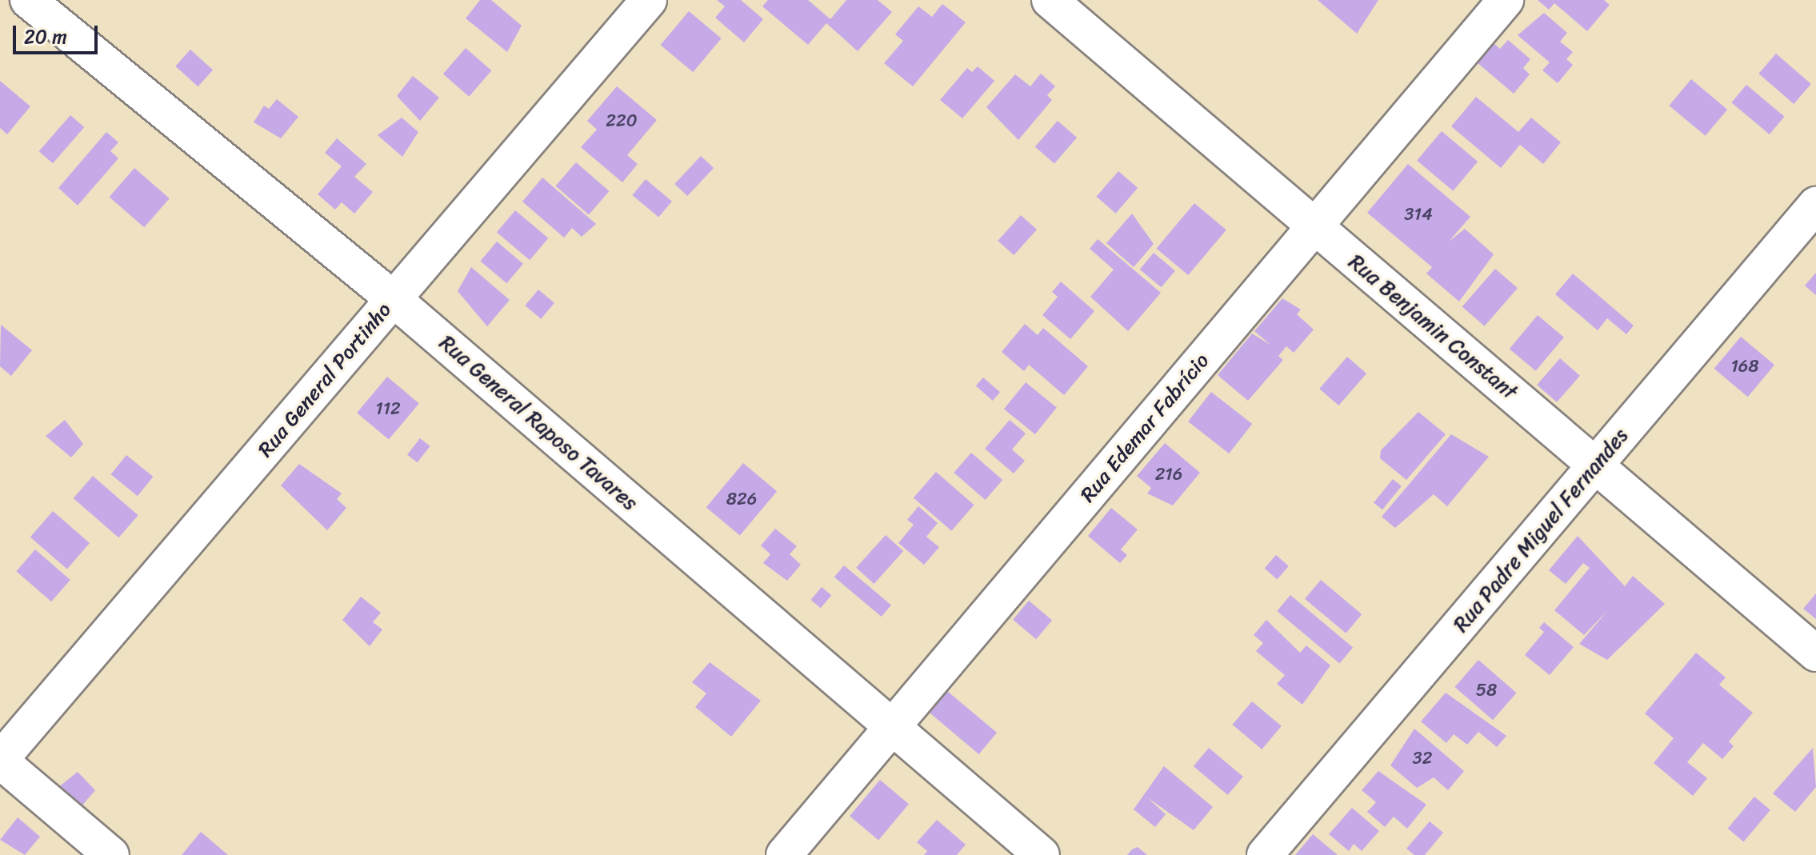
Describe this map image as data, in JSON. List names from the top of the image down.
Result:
{
  "streets": {
    "street": [
      "Rua Benjamin Constant",
      "Rua General Portinho",
      "Rua General Raposo Tavares",
      "Rua Edemar Fabrício",
      "Rua Padre Miguel Fernandes"
    ]
  },
  "crossings": [
    ["Rua Benjamin Constant", "Rua Edemar Fabrício"],
    ["Rua Benjamin Constant", "Rua Padre Miguel Fernandes"],
    ["Rua General Portinho", "Rua General Raposo Tavares"],
    ["Rua General Raposo Tavares", "Rua Edemar Fabrício"]
  ],
  "house_numbers": [
    "220",
    "314",
    "168",
    "112",
    "216",
    "826",
    "58",
    "32"
  ],
  "scale_bar": "20 m"
}
